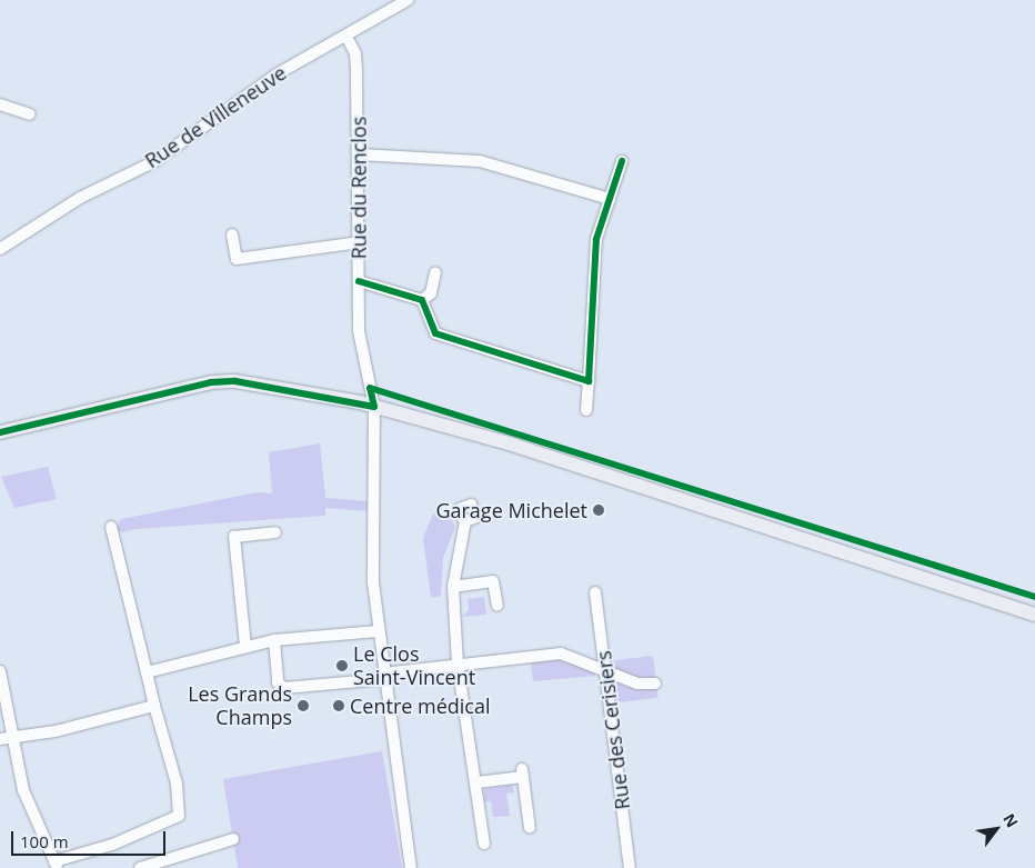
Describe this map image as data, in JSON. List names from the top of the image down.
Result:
{
  "streets": {
    "street": ["Rue de Villeneuve", "Rue du Renclos", "Rue des Cerisiers"]
  },
  "crossings": [
    ["Rue de Villeneuve", "Rue du Renclos"]
  ],
  "places": [
    "Garage Michelet",
    "Le Clos Saint-Vincent",
    "Les Grands Champs",
    "Centre médical"
  ],
  "scale_bar": "100 m",
  "north": "top right"
}
